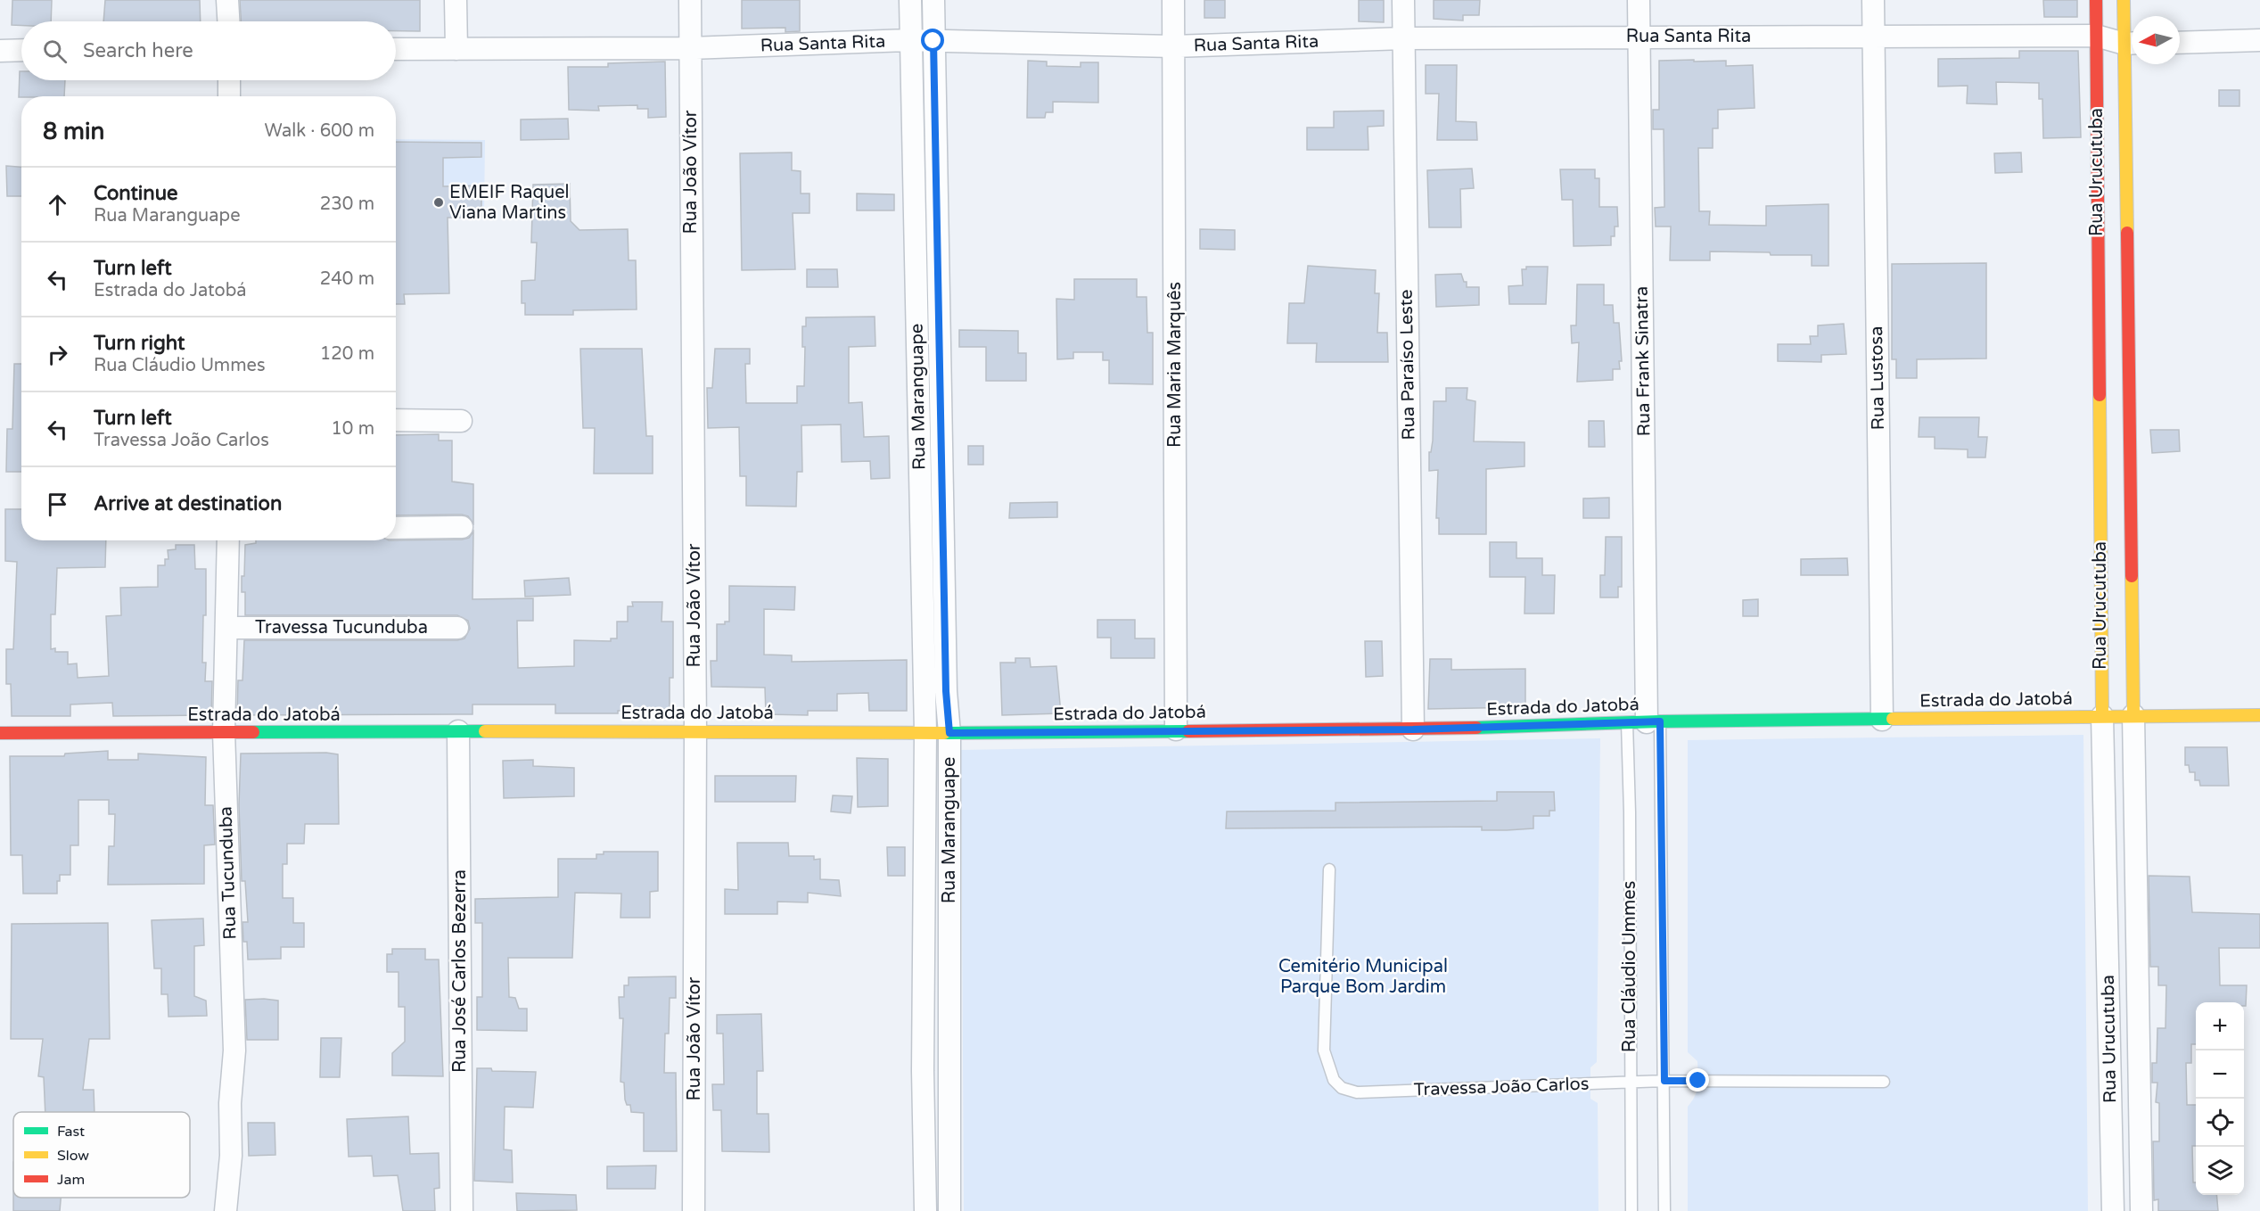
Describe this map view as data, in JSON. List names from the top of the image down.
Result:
{
  "streets": {
    "street": [
      "Rua Santa Rita",
      "Rua João Vítor",
      "Rua Urucutuba",
      "Rua Frank Sinatra",
      "Rua Maria Marquês",
      "Rua Paraíso Leste",
      "Rua Lustosa",
      "Rua Maranguape",
      "Travessa Tucunduba",
      "Estrada do Jatobá",
      "Rua Tucunduba",
      "Rua José Carlos Bezerra"
    ],
    "lane": ["Rua Cláudio Ummes", "Travessa João Carlos"]
  },
  "crossings": [
    ["Rua Santa Rita", "Rua João Vítor"],
    ["Rua Santa Rita", "Rua Urucutuba"],
    ["Rua Santa Rita", "Rua Frank Sinatra"],
    ["Rua Santa Rita", "Rua Maria Marquês"],
    ["Rua Santa Rita", "Rua Paraíso Leste"],
    ["Rua Santa Rita", "Rua Lustosa"],
    ["Rua Santa Rita", "Rua Maranguape"],
    ["Rua João Vítor", "Estrada do Jatobá"],
    ["Rua Urucutuba", "Estrada do Jatobá"],
    ["Rua Frank Sinatra", "Estrada do Jatobá"],
    ["Rua Frank Sinatra", "Rua Cláudio Ummes"],
    ["Rua Maria Marquês", "Estrada do Jatobá"],
    ["Rua Paraíso Leste", "Estrada do Jatobá"],
    ["Rua Lustosa", "Estrada do Jatobá"],
    ["Rua Maranguape", "Estrada do Jatobá"],
    ["Travessa Tucunduba", "Rua Tucunduba"],
    ["Estrada do Jatobá", "Rua Tucunduba"],
    ["Estrada do Jatobá", "Rua Cláudio Ummes"],
    ["Estrada do Jatobá", "Rua José Carlos Bezerra"],
    ["Rua Cláudio Ummes", "Travessa João Carlos"]
  ],
  "parks": ["Cemitério Municipal Parque Bom Jardim"],
  "places": ["EMEIF Raquel Viana Martins"],
  "legend": ["Fast", "Slow", "Jam"],
  "north": "left",
  "page": {
    "search": "Search here",
    "heading": ["8 min", "Walk · 600 m"],
    "list": [
      ["Continue", "Rua Maranguape", "230 m"],
      ["Turn left", "Estrada do Jatobá", "240 m"],
      ["Turn right", "Rua Cláudio Ummes", "120 m"],
      ["Turn left", "Travessa João Carlos", "10 m"],
      "Arrive at destination"
    ],
    "map_buttons": ["+", "−"]
  }
}
